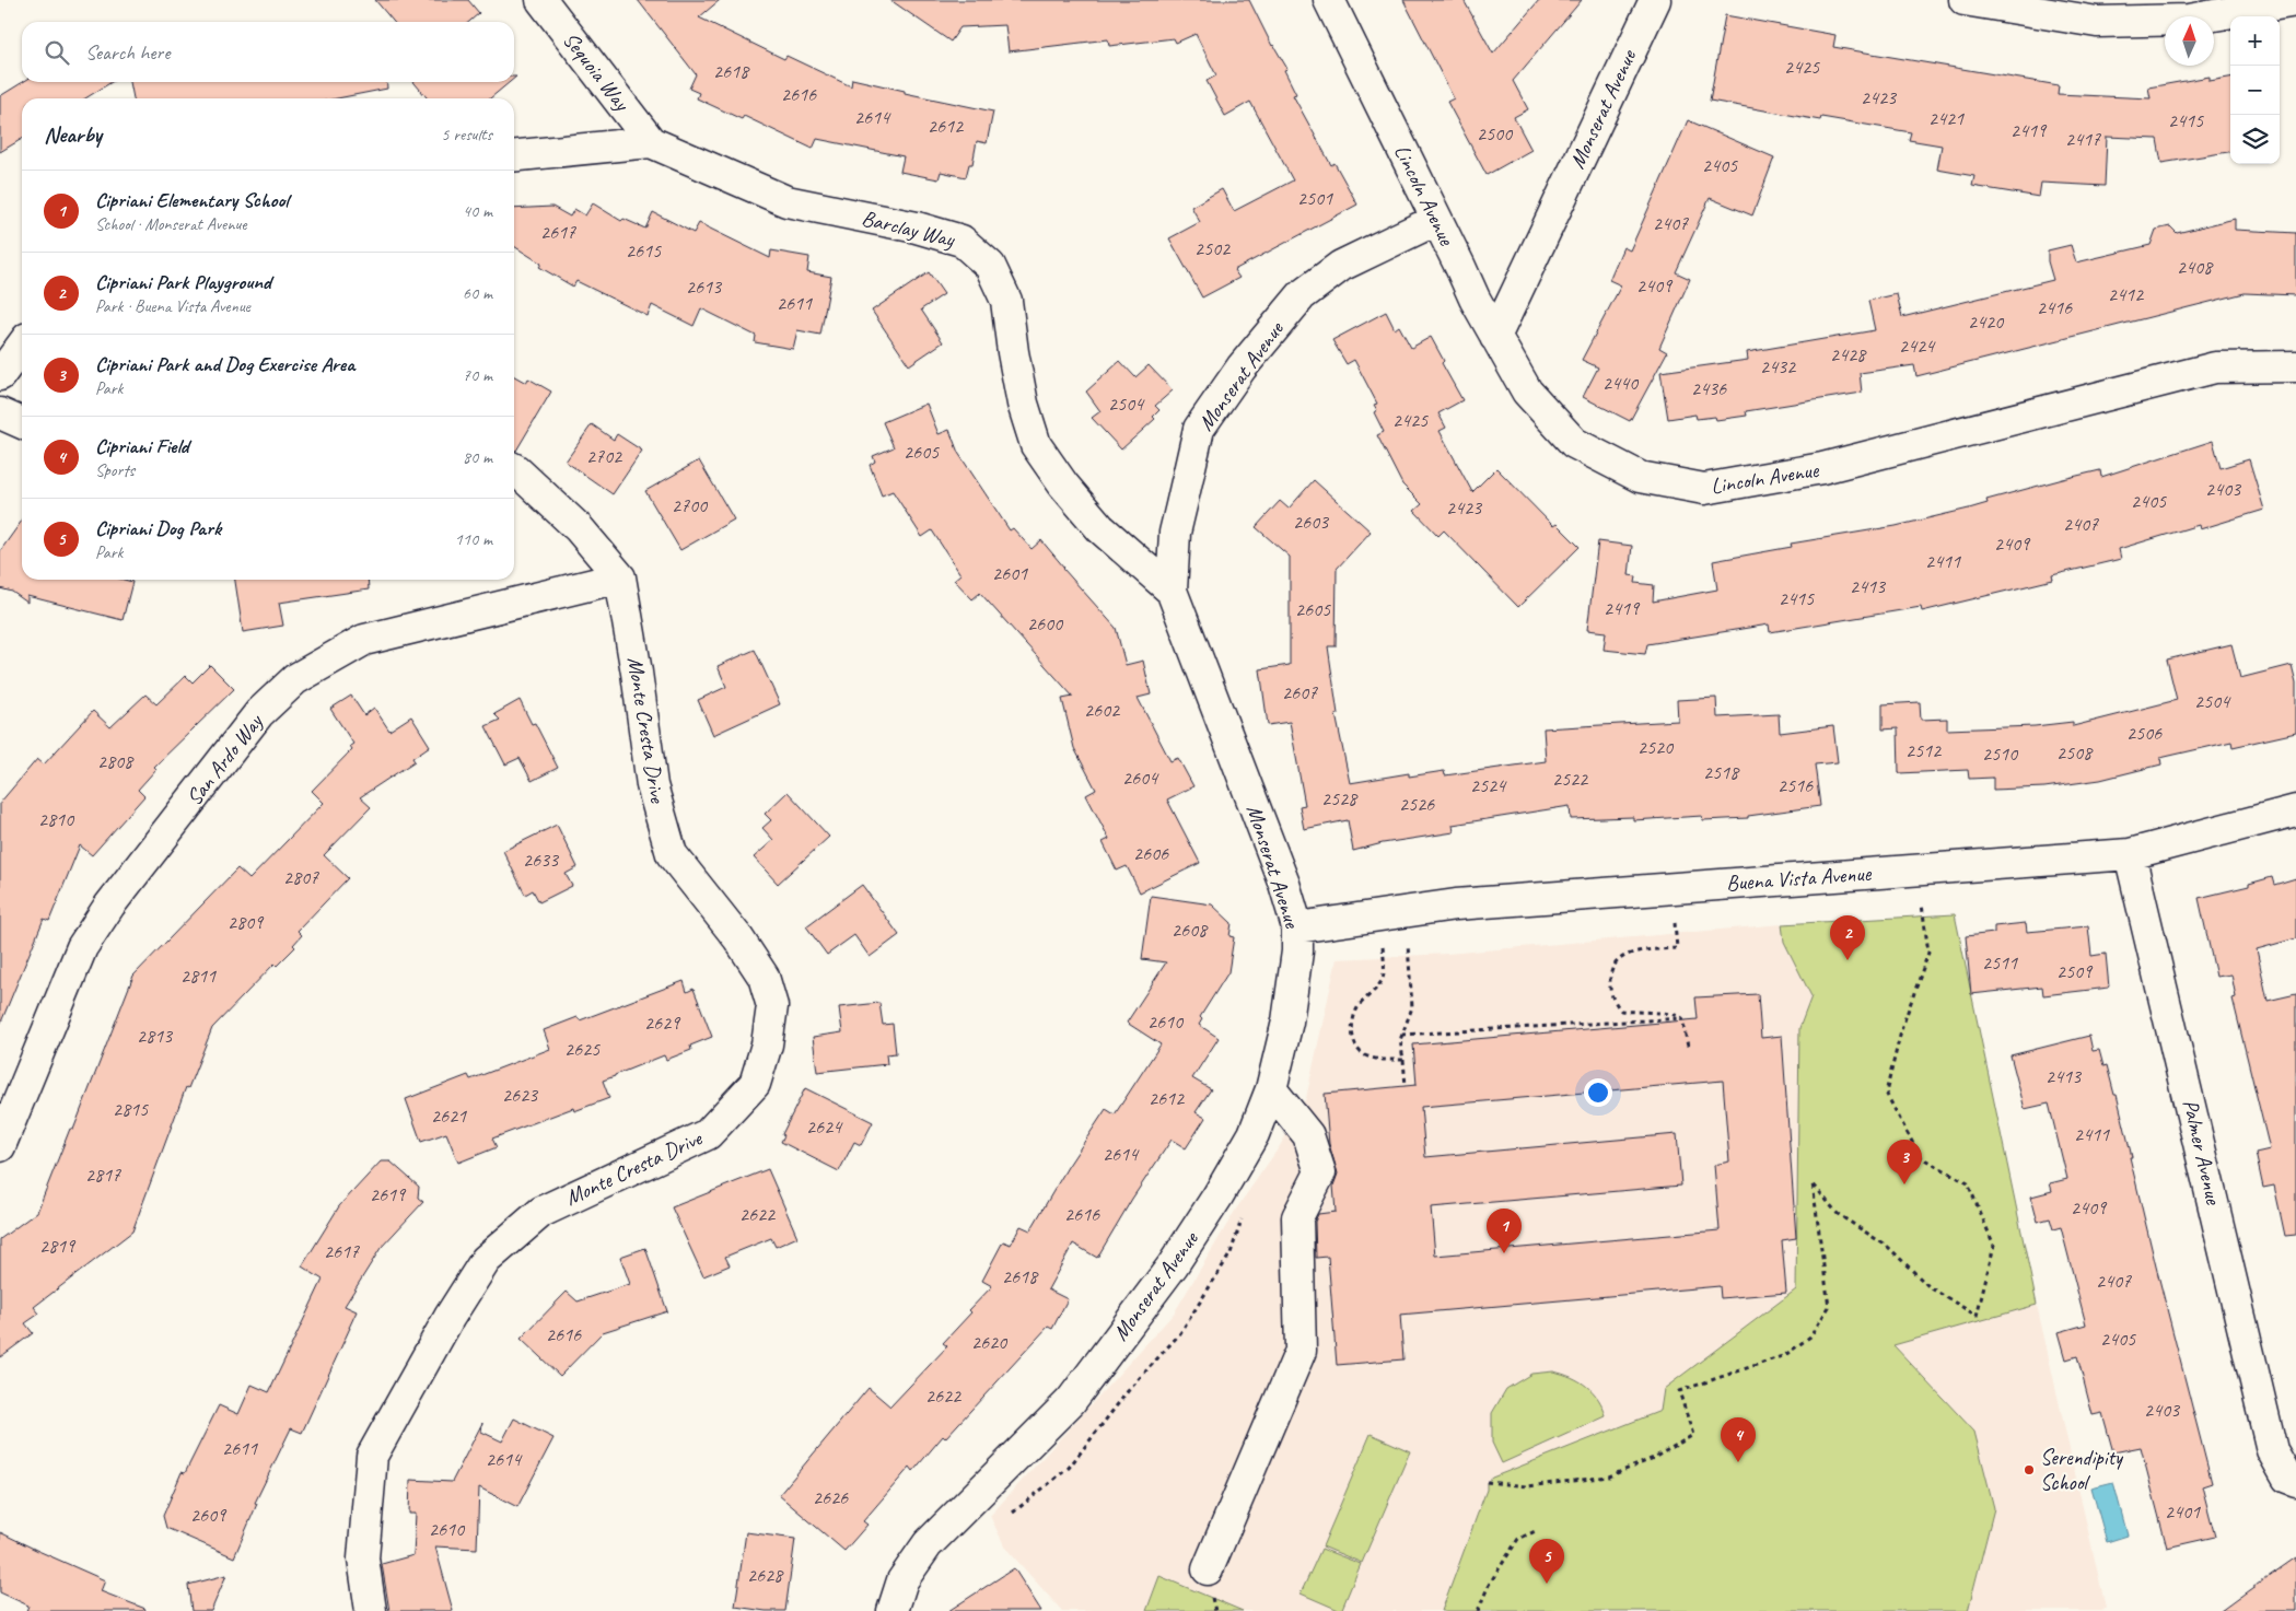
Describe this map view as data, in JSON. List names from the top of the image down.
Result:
{
  "streets": {
    "street": [
      "Sequoia Way",
      "Monserat Avenue",
      "Lincoln Avenue",
      "Barclay Way",
      "Monte Cresta Drive",
      "San Ardo Way",
      "Buena Vista Avenue",
      "Palmer Avenue"
    ]
  },
  "crossings": [
    ["Sequoia Way", "Barclay Way"],
    ["Monserat Avenue", "Lincoln Avenue"],
    ["Monserat Avenue", "Barclay Way"],
    ["Monserat Avenue", "Buena Vista Avenue"],
    ["Monte Cresta Drive", "San Ardo Way"],
    ["Buena Vista Avenue", "Palmer Avenue"]
  ],
  "places": ["Serendipity School"],
  "house_numbers": [
    "2425",
    "2618",
    "2616",
    "2423",
    "2614",
    "2421",
    "2415",
    "2612",
    "2419",
    "2500",
    "2417",
    "2405",
    "2501",
    "2407",
    "2617",
    "2502",
    "2615",
    "2408",
    "2409",
    "2613",
    "2412",
    "2611",
    "2416",
    "2420",
    "2424",
    "2428",
    "2432",
    "2440",
    "2436",
    "2504",
    "2425",
    "2605",
    "2702",
    "2403",
    "2405",
    "2700",
    "2423",
    "2603",
    "2407",
    "2409",
    "2411",
    "2601",
    "2413",
    "2415",
    "2419",
    "2605",
    "2600",
    "2607",
    "2504",
    "2602",
    "2506",
    "2520",
    "2512",
    "2508",
    "2510",
    "2808",
    "2518",
    "2604",
    "2522",
    "2524",
    "2516",
    "2528",
    "2526",
    "2810",
    "2606",
    "2633",
    "2807",
    "2809",
    "2608",
    "2511",
    "2509",
    "2811",
    "2610",
    "2629",
    "2813",
    "2625",
    "2413",
    "2623",
    "2612",
    "2815",
    "2621",
    "2624",
    "2411",
    "2614",
    "2817",
    "2619",
    "2409",
    "2622",
    "2616",
    "2819",
    "2617",
    "2618",
    "2407",
    "2616",
    "2405",
    "2620",
    "2622",
    "2403",
    "2611",
    "2614",
    "2626",
    "2401",
    "2609",
    "2610",
    "2628"
  ],
  "north": "top",
  "page": {
    "map_buttons": ["+", "−"],
    "search": "Search here",
    "heading": ["Nearby", "5 results"],
    "list": [
      {
        "mark": "1",
        "name": "Cipriani Elementary School",
        "note": "School · Monserat Avenue",
        "value": "40 m"
      },
      {
        "mark": "2",
        "name": "Cipriani Park Playground",
        "note": "Park · Buena Vista Avenue",
        "value": "60 m"
      },
      {
        "mark": "3",
        "name": "Cipriani Park and Dog Exercise Area",
        "note": "Park",
        "value": "70 m"
      },
      {
        "mark": "4",
        "name": "Cipriani Field",
        "note": "Sports",
        "value": "80 m"
      },
      {
        "mark": "5",
        "name": "Cipriani Dog Park",
        "note": "Park",
        "value": "110 m"
      }
    ],
    "pins": [
      "2",
      "3",
      "1",
      "4",
      "5"
    ]
  }
}
